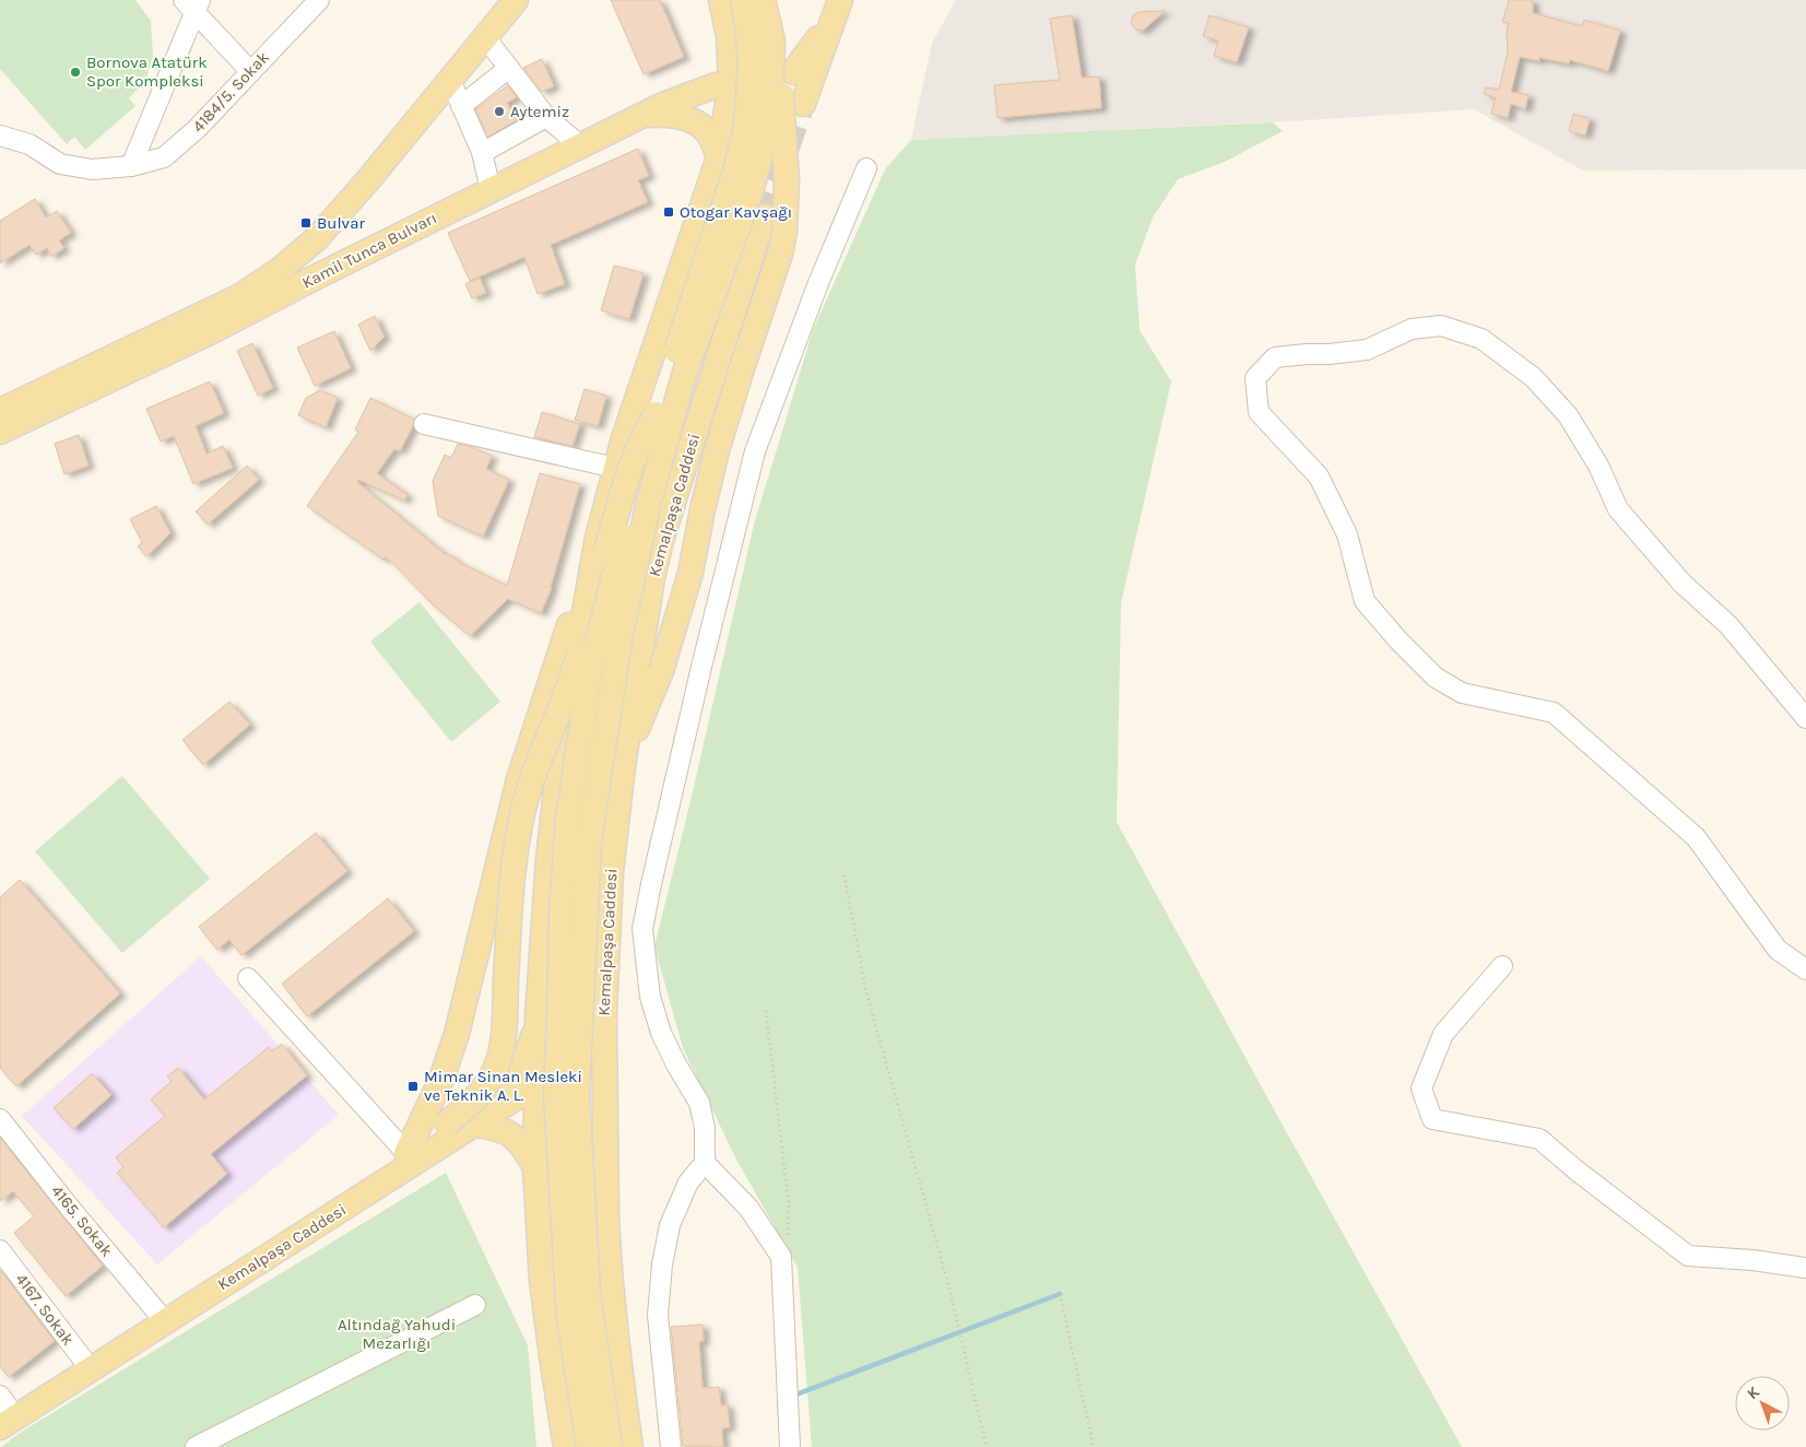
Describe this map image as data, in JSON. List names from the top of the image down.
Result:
{
  "streets": {
    "main road": ["Kamil Tunca Bulvarı", "Kemalpaşa Caddesi"],
    "street": ["4184/5. Sokak", "4165. Sokak", "4167. Sokak"]
  },
  "crossings": [
    ["Kemalpaşa Caddesi", "4165. Sokak"],
    ["Kemalpaşa Caddesi", "4167. Sokak"]
  ],
  "parks": ["Altındağ Yahudi Mezarlığı"],
  "places": {
    "other": ["Bornova Atatürk Spor Kompleksi", "Aytemiz"],
    "transit": ["Otogar Kavşağı", "Bulvar", "Mimar Sinan Mesleki ve Teknik A. L."]
  },
  "north": "top left"
}
